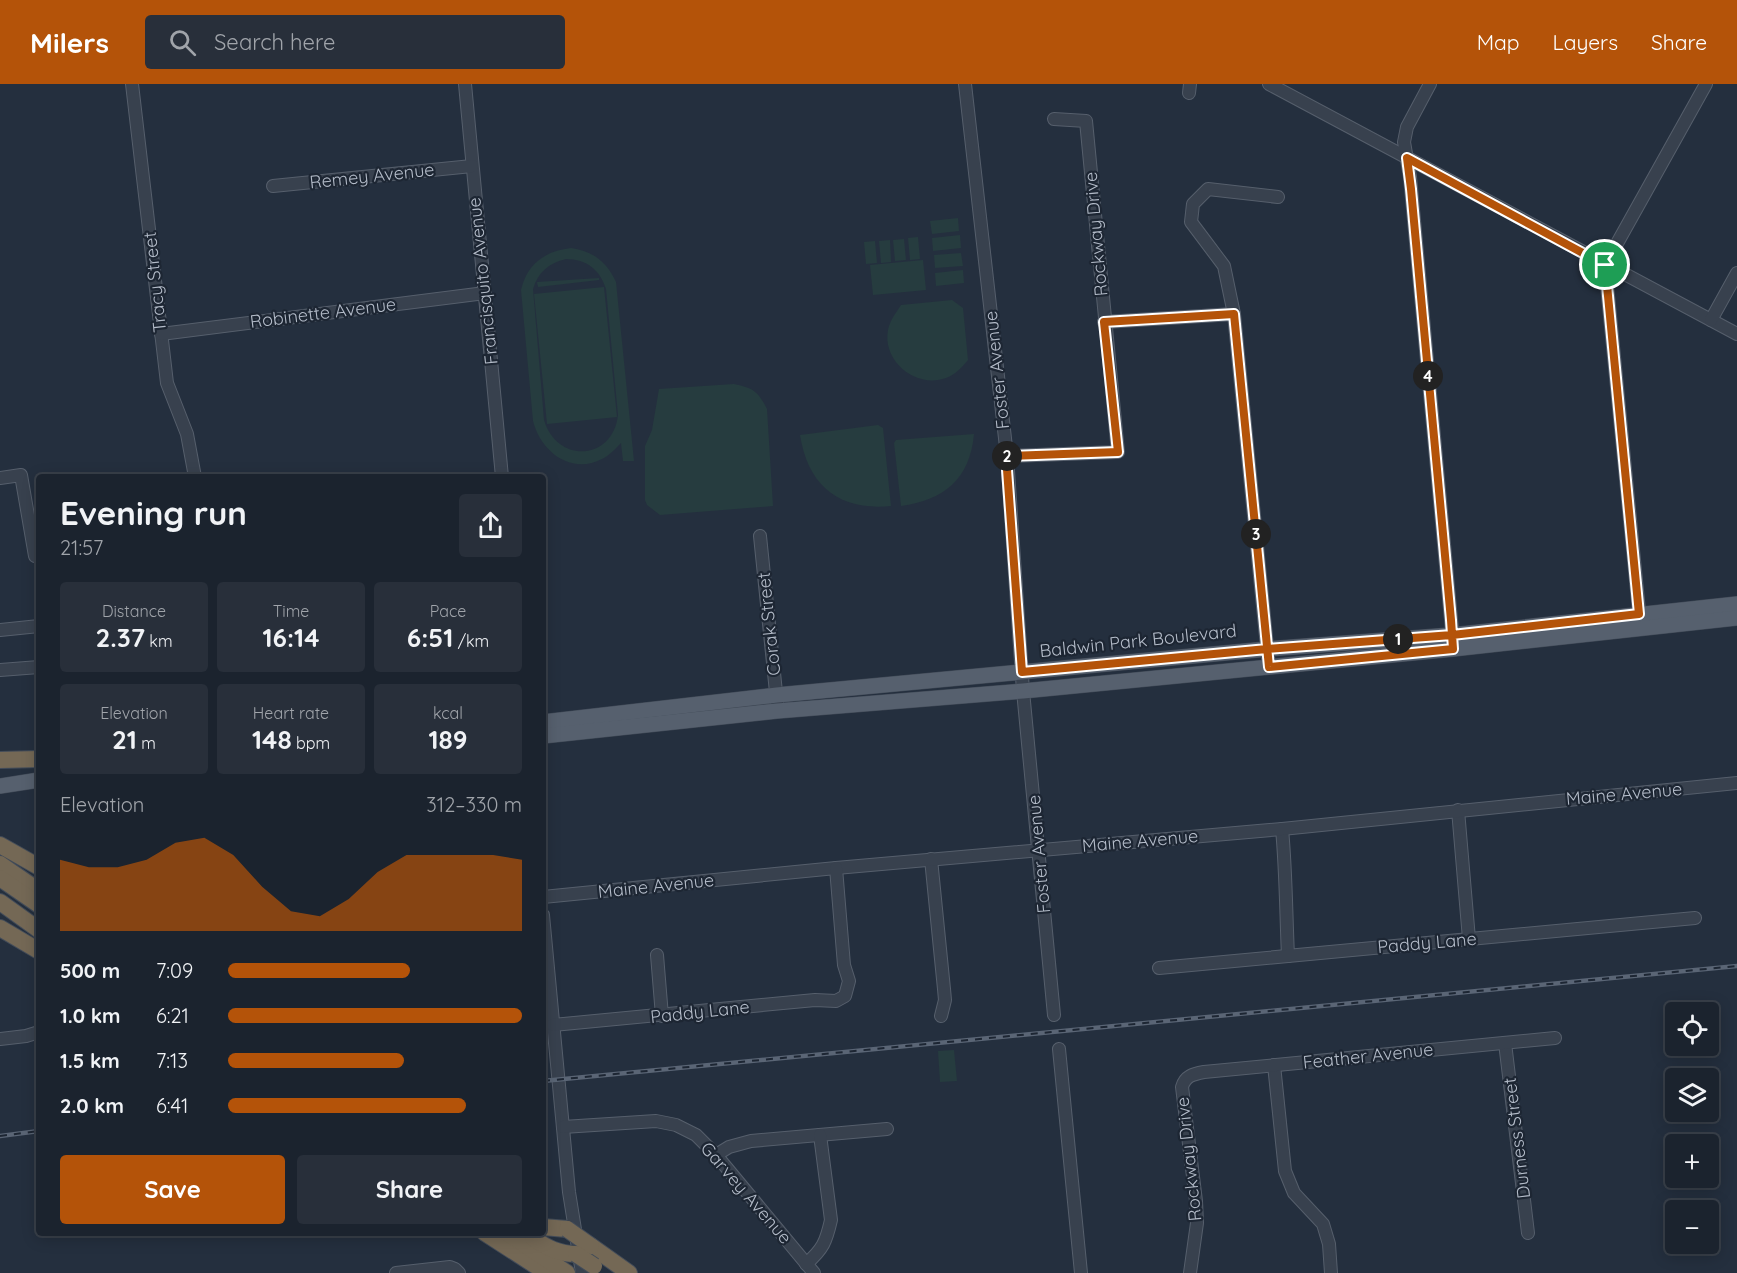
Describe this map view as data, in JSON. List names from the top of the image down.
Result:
{
  "streets": {
    "main road": ["Baldwin Park Boulevard"],
    "street": [
      "Remey Avenue",
      "Rockway Drive",
      "Francisquito Avenue",
      "Tracy Street",
      "Robinette Avenue",
      "Foster Avenue",
      "Corak Street",
      "Maine Avenue",
      "Paddy Lane",
      "Feather Avenue",
      "Durness Street",
      "Garvey Avenue"
    ]
  },
  "crossings": [
    ["Remey Avenue", "Francisquito Avenue"],
    ["Rockway Drive", "Foster Avenue"],
    ["Rockway Drive", "Feather Avenue"],
    ["Francisquito Avenue", "Robinette Avenue"],
    ["Tracy Street", "Robinette Avenue"],
    ["Foster Avenue", "Baldwin Park Boulevard"],
    ["Foster Avenue", "Maine Avenue"],
    ["Corak Street", "Baldwin Park Boulevard"],
    ["Maine Avenue", "Paddy Lane"],
    ["Feather Avenue", "Durness Street"]
  ],
  "page": {
    "header": "Milers",
    "search": "Search here",
    "nav": ["Map", "Layers", "Share"],
    "pins": [
      "4",
      "2",
      "3",
      "1"
    ],
    "heading": ["Evening run", "21:57"],
    "stats": [
      ["Distance", "2.37 km"],
      ["Time", "16:14"],
      ["Pace", "6:51 /km"],
      ["Elevation", "21 m"],
      ["Heart rate", "148 bpm"],
      ["kcal", "189"]
    ],
    "chart": ["Elevation", "312–330 m"],
    "list": [
      {
        "name": "500 m",
        "note": "7:09"
      },
      {
        "name": "1.0 km",
        "note": "6:21"
      },
      {
        "name": "1.5 km",
        "note": "7:13"
      },
      {
        "name": "2.0 km",
        "note": "6:41"
      }
    ],
    "map_buttons": ["+", "−"],
    "buttons": ["Save", "Share"]
  }
}
